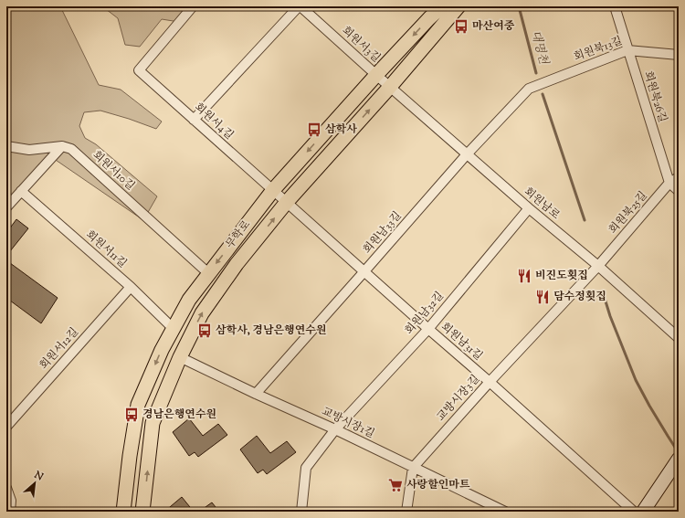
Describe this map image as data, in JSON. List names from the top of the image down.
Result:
{
  "streets": {
    "main road": ["무학로"],
    "street": [
      "회원서3길",
      "회원북13길",
      "회원북26길",
      "회원서4길",
      "회원서10길",
      "회원남로",
      "회원북25길",
      "회원남33길",
      "회원서11길",
      "회원남32길",
      "회원남31길",
      "회원서12길",
      "교방시장3길",
      "교방시장1길"
    ]
  },
  "crossings": [
    ["회원서3길", "회원남로"],
    ["회원서3길", "무학로"],
    ["회원북13길", "회원북26길"],
    ["회원북13길", "회원남33길"],
    ["회원북26길", "회원북25길"],
    ["회원서4길", "무학로"],
    ["회원서4길", "회원남31길"],
    ["회원서10길", "무학로"],
    ["회원남로", "회원북25길"],
    ["회원남로", "회원남33길"],
    ["회원남로", "무학로"],
    ["회원남로", "회원남32길"],
    ["회원남로", "교방시장3길"],
    ["회원북25길", "교방시장3길"],
    ["회원남33길", "회원남31길"],
    ["회원남33길", "교방시장1길"],
    ["무학로", "회원서11길"],
    ["무학로", "회원남31길"],
    ["무학로", "교방시장1길"],
    ["회원서11길", "회원서12길"],
    ["회원남32길", "회원남31길"],
    ["회원남32길", "교방시장1길"],
    ["회원남31길", "교방시장3길"],
    ["교방시장3길", "교방시장1길"]
  ],
  "water": ["대명천"],
  "places": {
    "bus stop": [
      "마산여중",
      "삼학사",
      "삼학사, 경남은행연수원",
      "경남은행연수원"
    ],
    "restaurant": ["비진도횟집", "담수정횟집"],
    "supermarket": ["사랑할인마트"]
  },
  "north": "top right"
}
